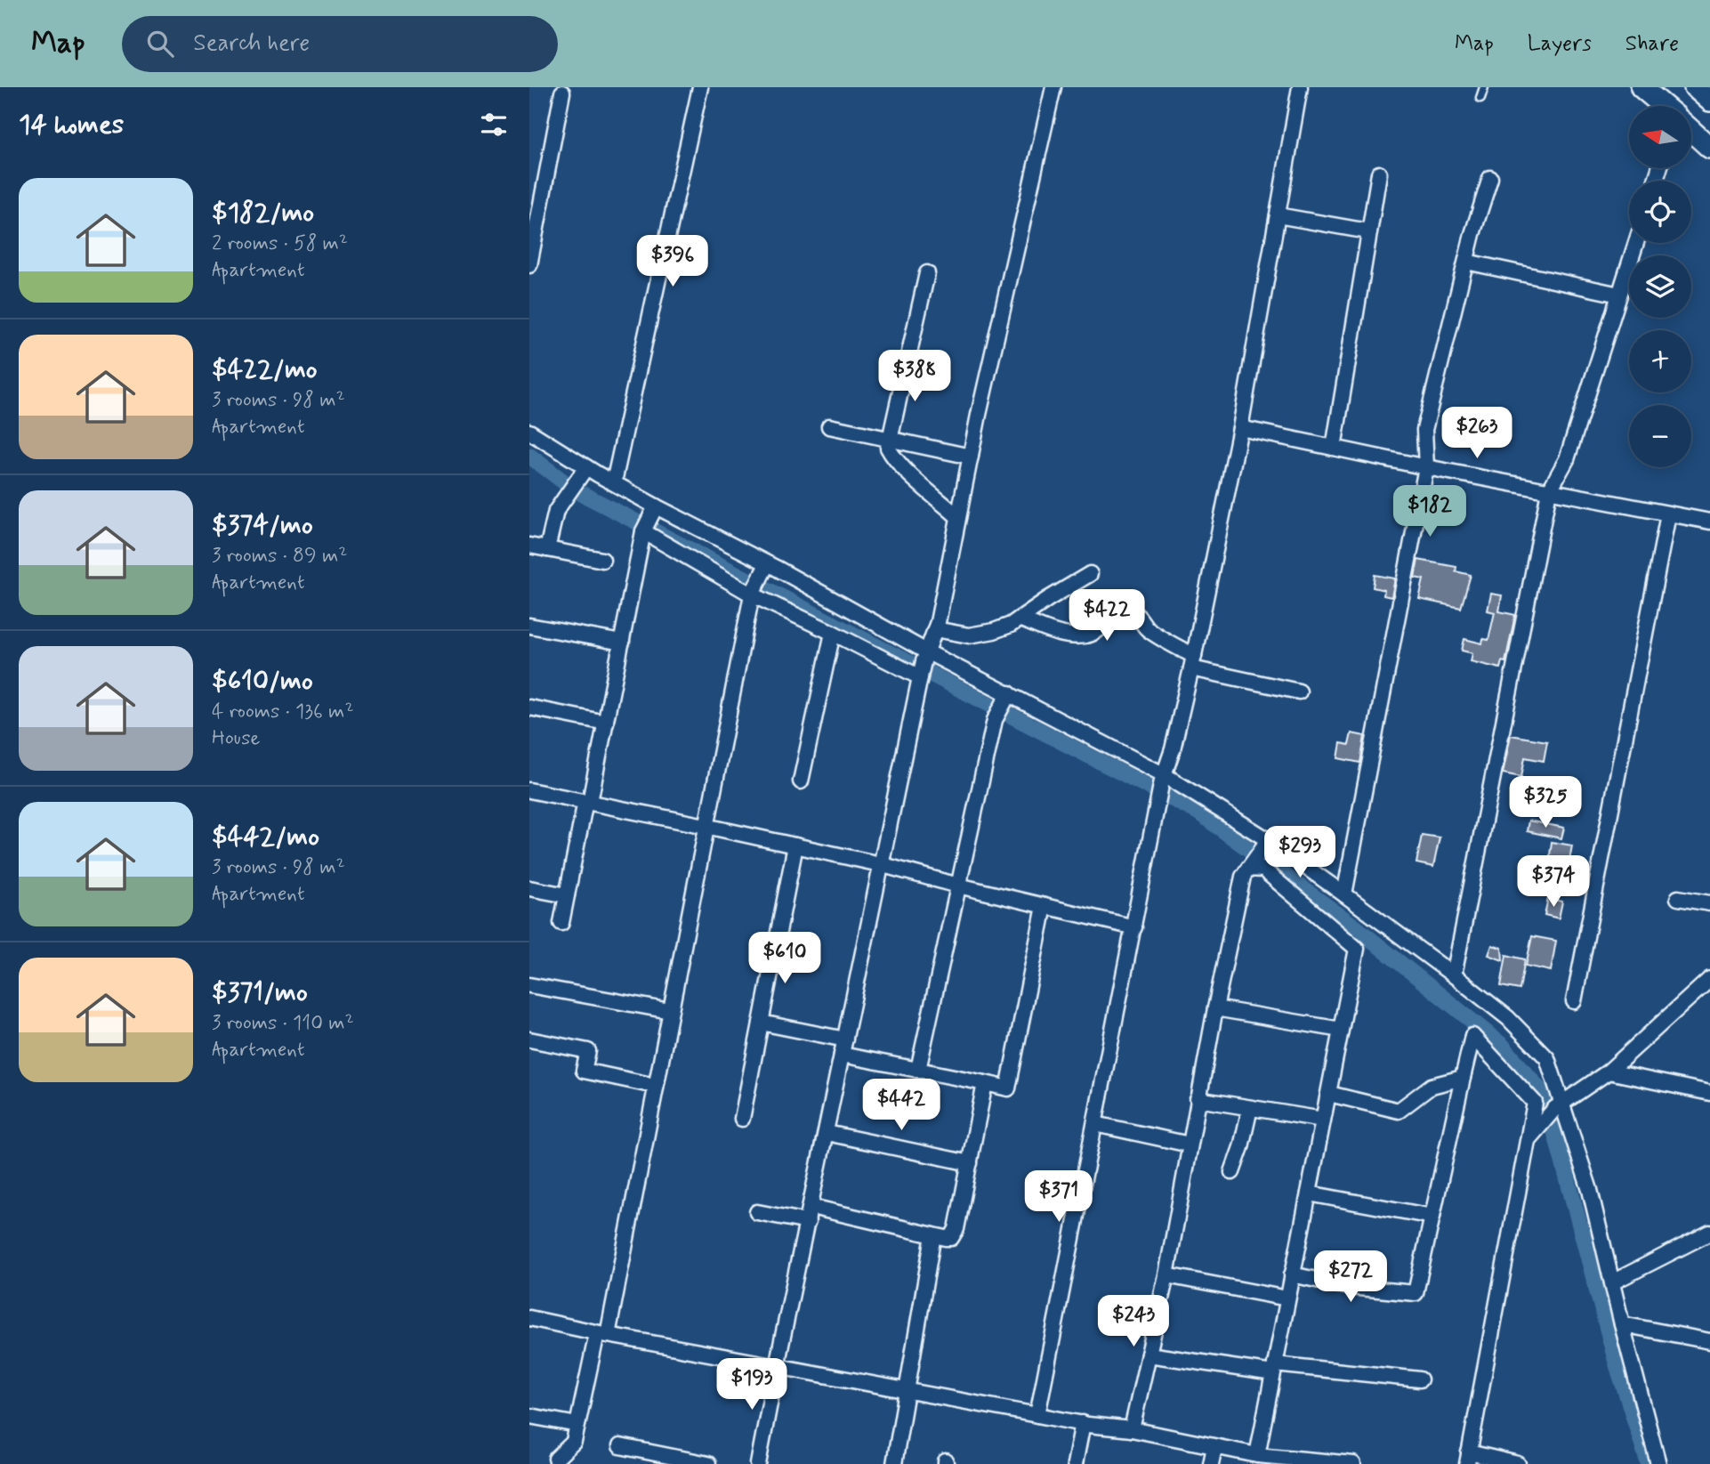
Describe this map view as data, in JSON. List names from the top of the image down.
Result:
{
  "north": "left",
  "page": {
    "header": "Map",
    "search": "Search here",
    "nav": ["Map", "Layers", "Share"],
    "heading": "14 homes",
    "map_buttons": ["+", "−"],
    "list": [
      {
        "name": "$182/mo",
        "note": "2 rooms · 58 m² · Apartment"
      },
      {
        "name": "$422/mo",
        "note": "3 rooms · 98 m² · Apartment"
      },
      {
        "name": "$374/mo",
        "note": "3 rooms · 89 m² · Apartment"
      },
      {
        "name": "$610/mo",
        "note": "4 rooms · 136 m² · House"
      },
      {
        "name": "$442/mo",
        "note": "3 rooms · 98 m² · Apartment"
      },
      {
        "name": "$371/mo",
        "note": "3 rooms · 110 m² · Apartment"
      }
    ],
    "price": [
      "$396",
      "$388",
      "$263",
      "$182",
      "$422",
      "$325",
      "$293",
      "$374",
      "$610",
      "$442",
      "$371",
      "$272",
      "$243",
      "$193"
    ]
  }
}
